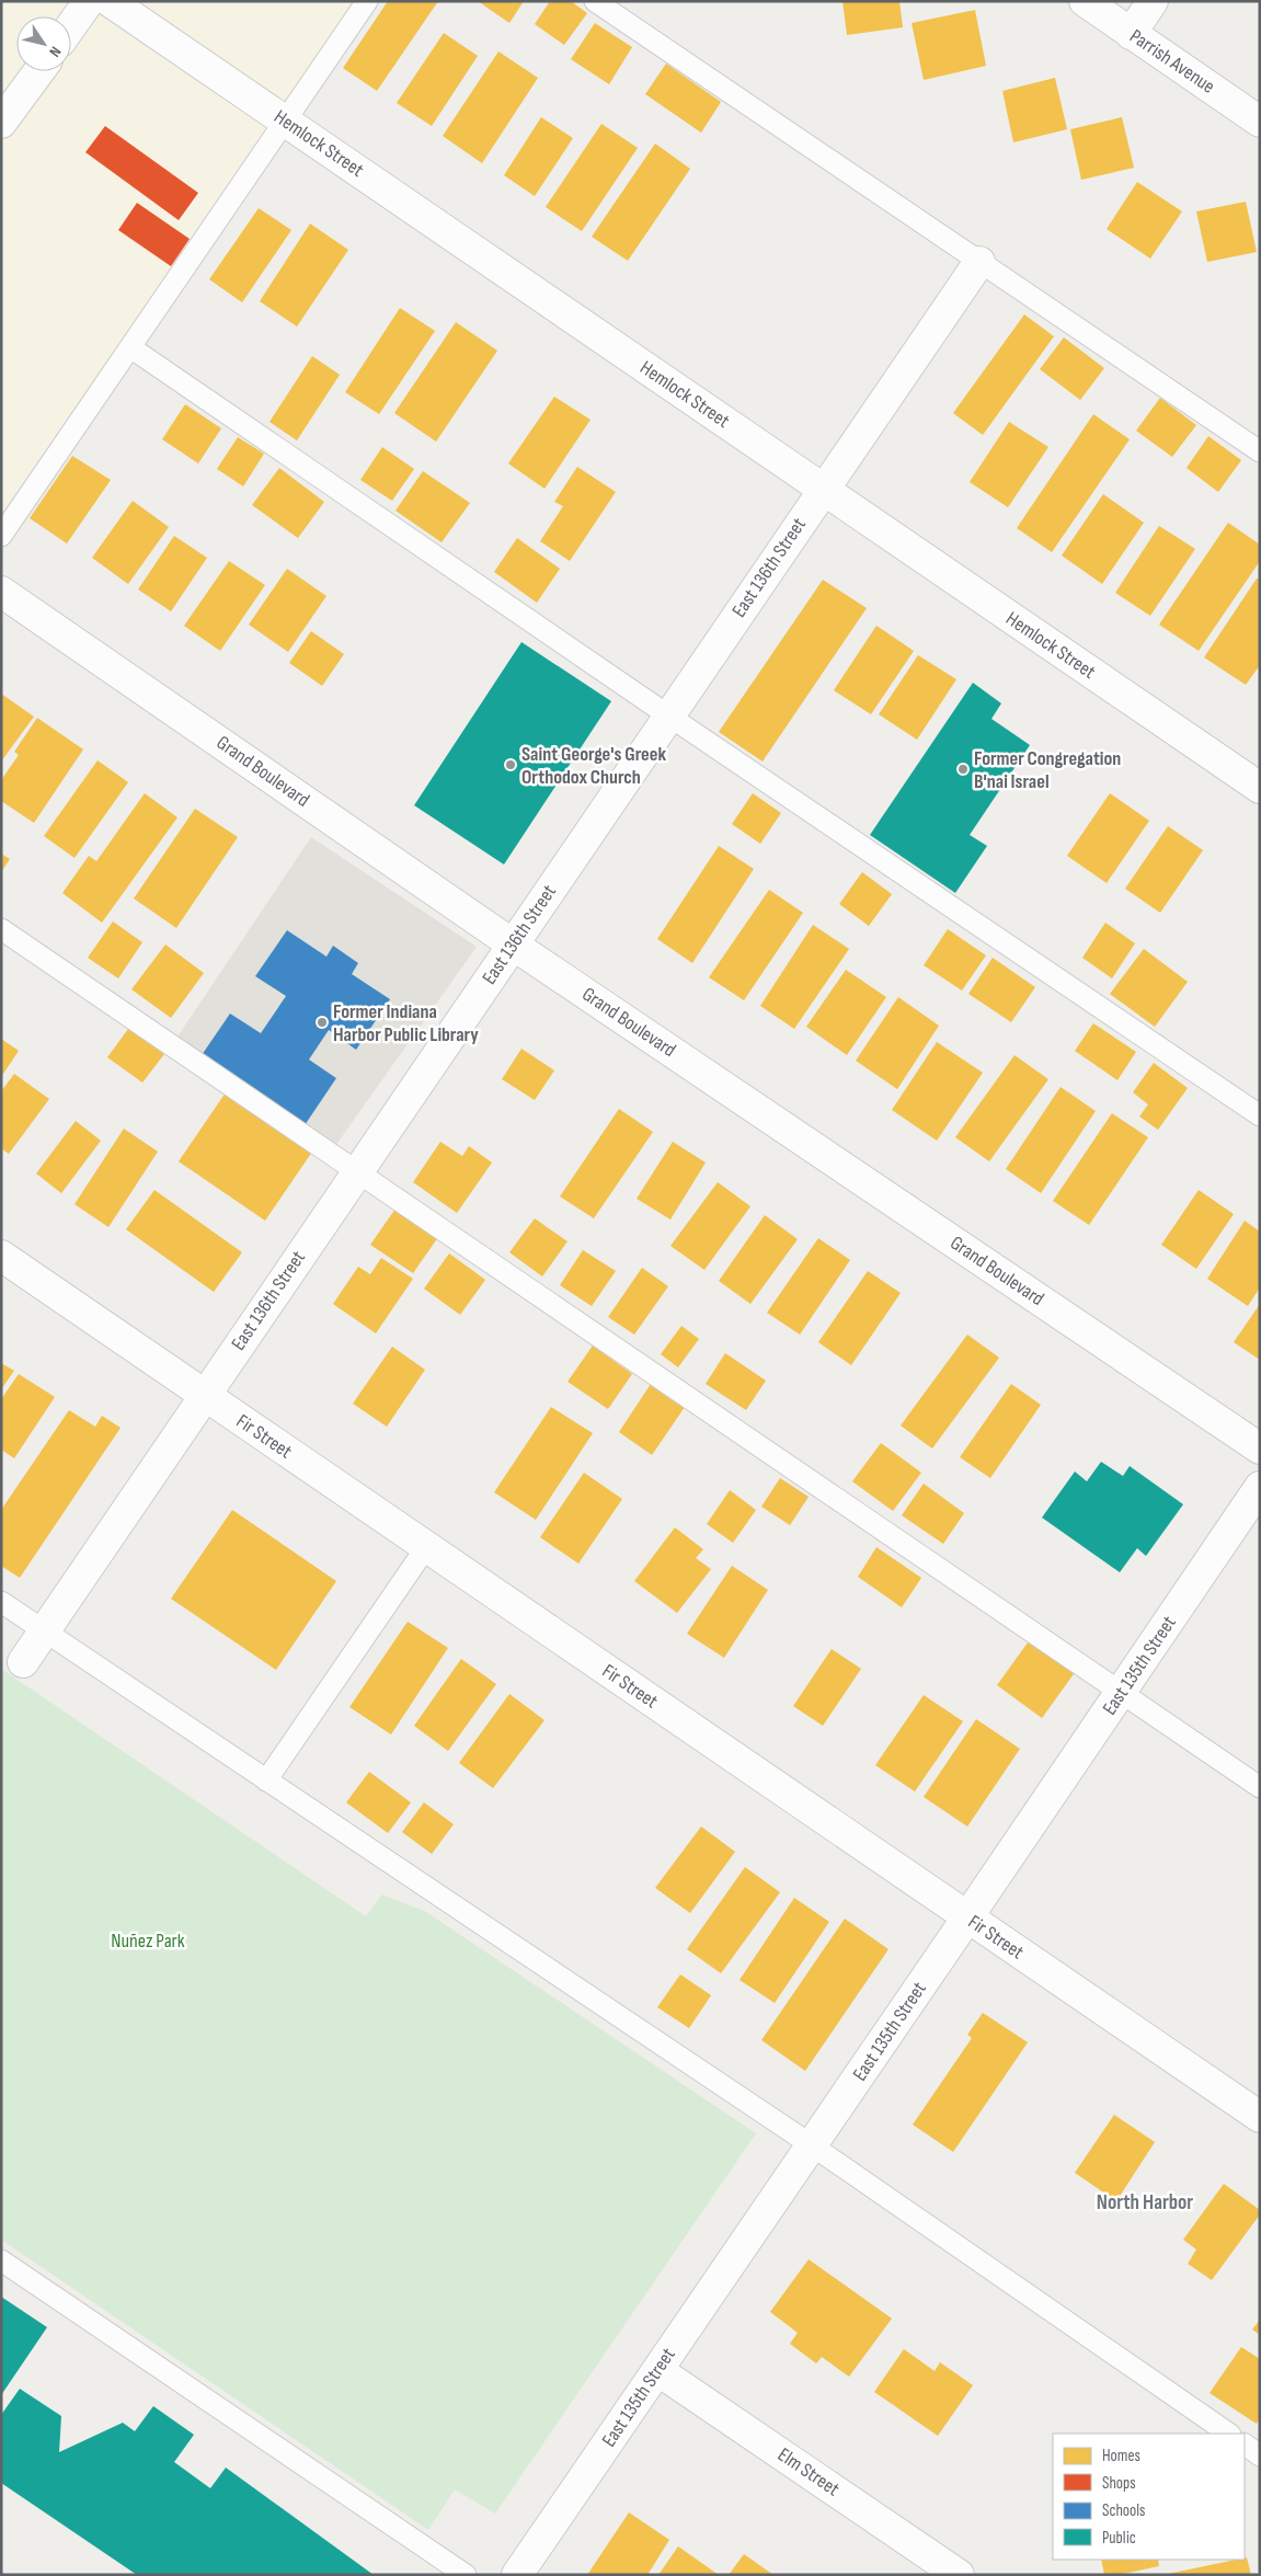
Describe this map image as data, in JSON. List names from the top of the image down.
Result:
{
  "streets": {
    "street": [
      "Parrish Avenue",
      "Hemlock Street",
      "East 136th Street",
      "Grand Boulevard",
      "Fir Street",
      "East 135th Street",
      "Elm Street"
    ]
  },
  "crossings": [
    ["Hemlock Street", "East 136th Street"],
    ["East 136th Street", "Grand Boulevard"],
    ["East 136th Street", "Fir Street"],
    ["Fir Street", "East 135th Street"],
    ["East 135th Street", "Elm Street"]
  ],
  "districts": ["North Harbor"],
  "parks": ["Nuñez Park"],
  "places": ["Saint George's Greek Orthodox Church", "Former Congregation B'nai Israel", "Former Indiana Harbor Public Library"],
  "legend": [
    "Homes",
    "Shops",
    "Schools",
    "Public"
  ],
  "north": "bottom right"
}
